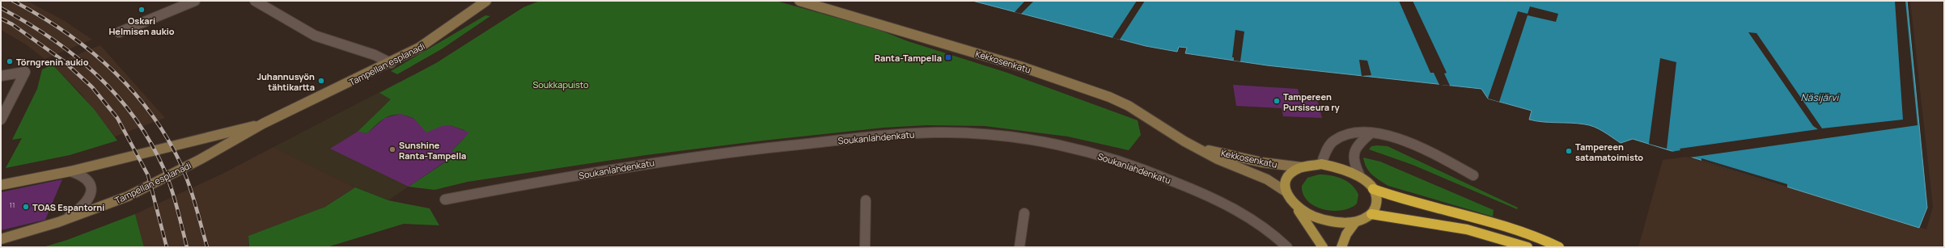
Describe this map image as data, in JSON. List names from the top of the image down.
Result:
{
  "streets": {
    "street": ["Kekkosenkatu", "Tampellan esplanadi", "Soukanlahdenkatu"]
  },
  "water": ["Näsijärvi"],
  "parks": ["Soukkapuisto"],
  "places": {
    "other": [
      "Oskari Helmisen aukio",
      "Törngrenin aukio",
      "Juhannusyön tähtikartta",
      "Tampereen Pursiseura ry",
      "Sunshine Ranta-Tampella",
      "Tampereen satamatoimisto",
      "TOAS Espantorni"
    ],
    "transit": ["Ranta-Tampella"]
  },
  "house_numbers": ["11"]
}
